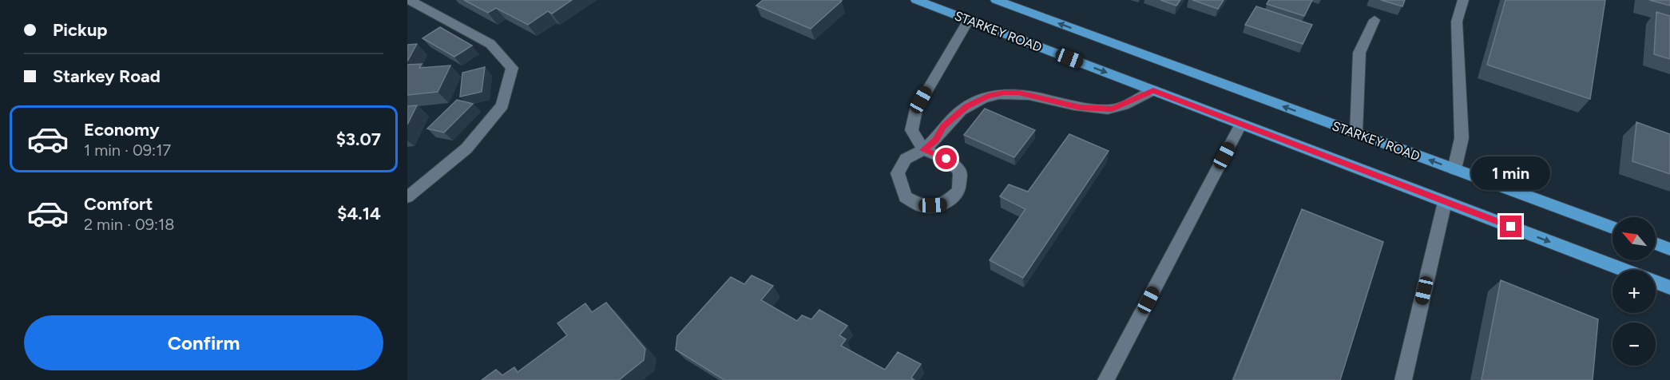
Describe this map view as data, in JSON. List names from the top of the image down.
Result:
{
  "streets": {
    "main road": ["STARKEY ROAD"]
  },
  "north": "top left",
  "page": {
    "banner": ["Pickup", "Starkey Road"],
    "list": [
      {
        "name": "Economy",
        "note": "1 min · 09:17",
        "value": "$3.07"
      },
      {
        "name": "Comfort",
        "note": "2 min · 09:18",
        "value": "$4.14"
      }
    ],
    "bubble": "1 min",
    "map_buttons": ["+", "−"],
    "buttons": "Confirm"
  }
}
